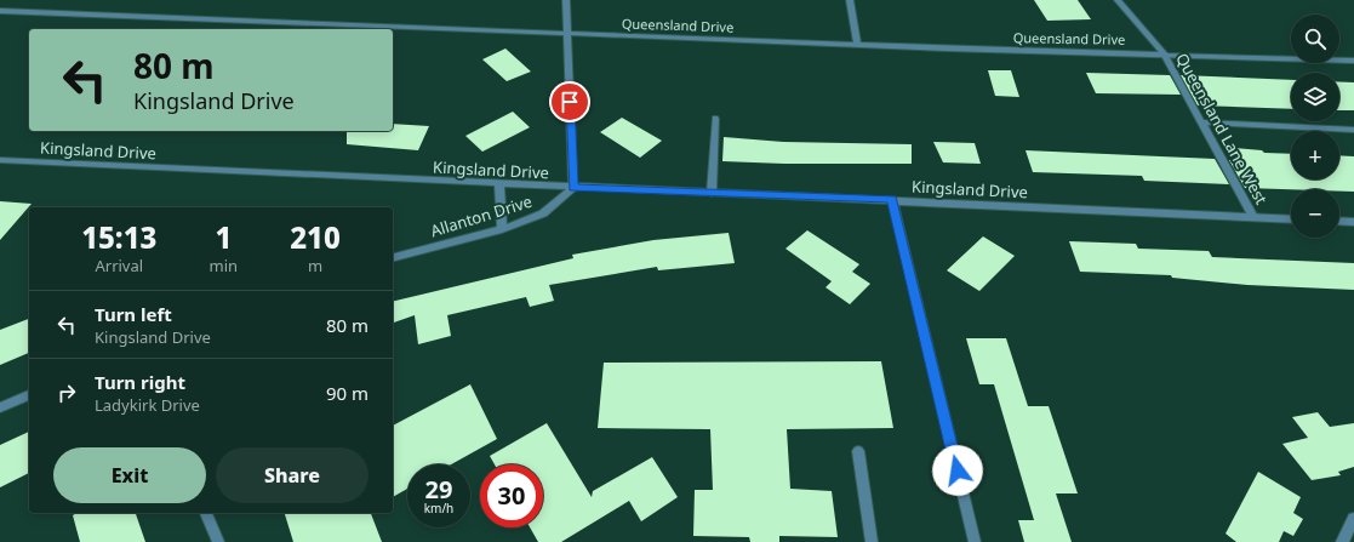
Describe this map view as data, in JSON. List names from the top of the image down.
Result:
{
  "streets": {
    "street": [
      "Queensland Drive",
      "Queensland Lane West",
      "Kingsland Drive",
      "Allanton Drive"
    ]
  },
  "crossings": [
    ["Queensland Drive", "Queensland Lane West"],
    ["Queensland Lane West", "Kingsland Drive"],
    ["Kingsland Drive", "Allanton Drive"]
  ],
  "page": {
    "map_buttons": ["+", "−"],
    "turn": ["80 m", "Kingsland Drive"],
    "eta": [
      "15:13",
      "Arrival",
      "1",
      "min",
      "210",
      "m"
    ],
    "list": [
      {
        "name": "Turn left",
        "note": "Kingsland Drive",
        "value": "80 m"
      },
      {
        "name": "Turn right",
        "note": "Ladykirk Drive",
        "value": "90 m"
      }
    ],
    "buttons": ["Exit", "Share"],
    "speed": "29 km/h",
    "limit": "30"
  }
}
